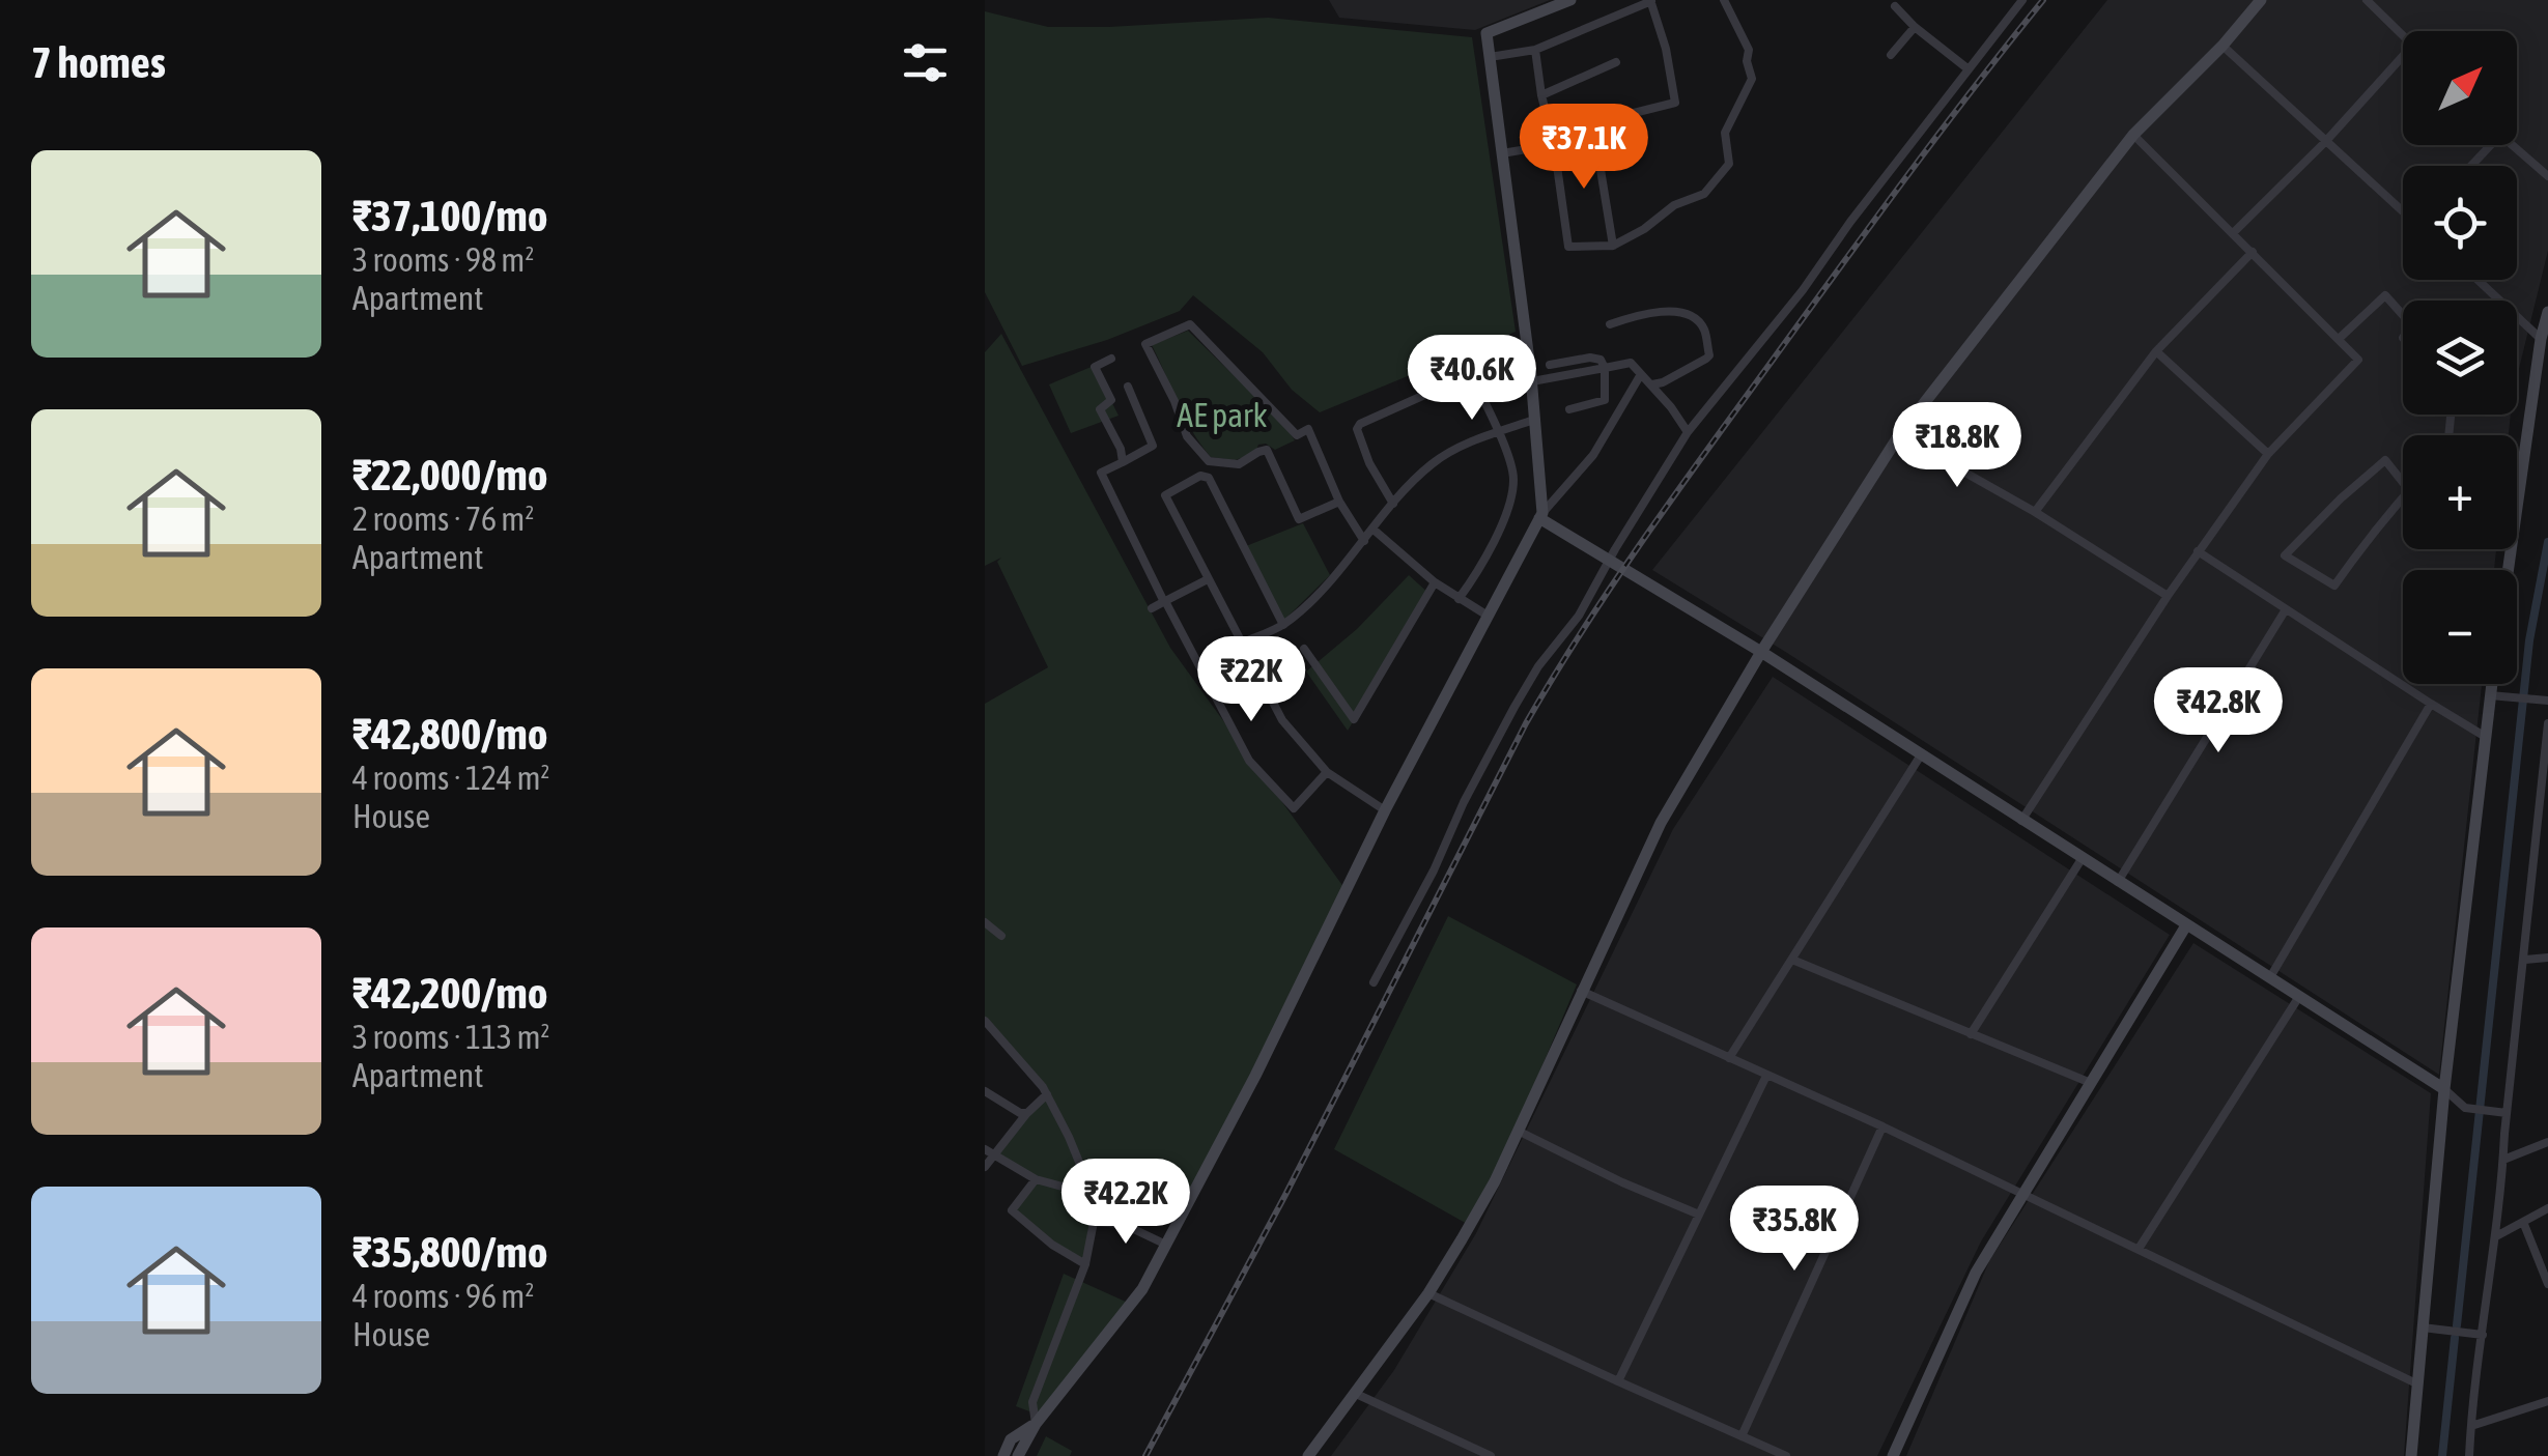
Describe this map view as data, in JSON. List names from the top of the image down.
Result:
{
  "parks": ["AE park"],
  "north": "top right",
  "page": {
    "heading": "7 homes",
    "map_buttons": ["+", "−"],
    "price": [
      "₹37.1K",
      "₹40.6K",
      "₹18.8K",
      "₹22K",
      "₹42.8K",
      "₹42.2K",
      "₹35.8K"
    ],
    "list": [
      {
        "name": "₹37,100/mo",
        "note": "3 rooms · 98 m² · Apartment"
      },
      {
        "name": "₹22,000/mo",
        "note": "2 rooms · 76 m² · Apartment"
      },
      {
        "name": "₹42,800/mo",
        "note": "4 rooms · 124 m² · House"
      },
      {
        "name": "₹42,200/mo",
        "note": "3 rooms · 113 m² · Apartment"
      },
      {
        "name": "₹35,800/mo",
        "note": "4 rooms · 96 m² · House"
      }
    ]
  }
}
